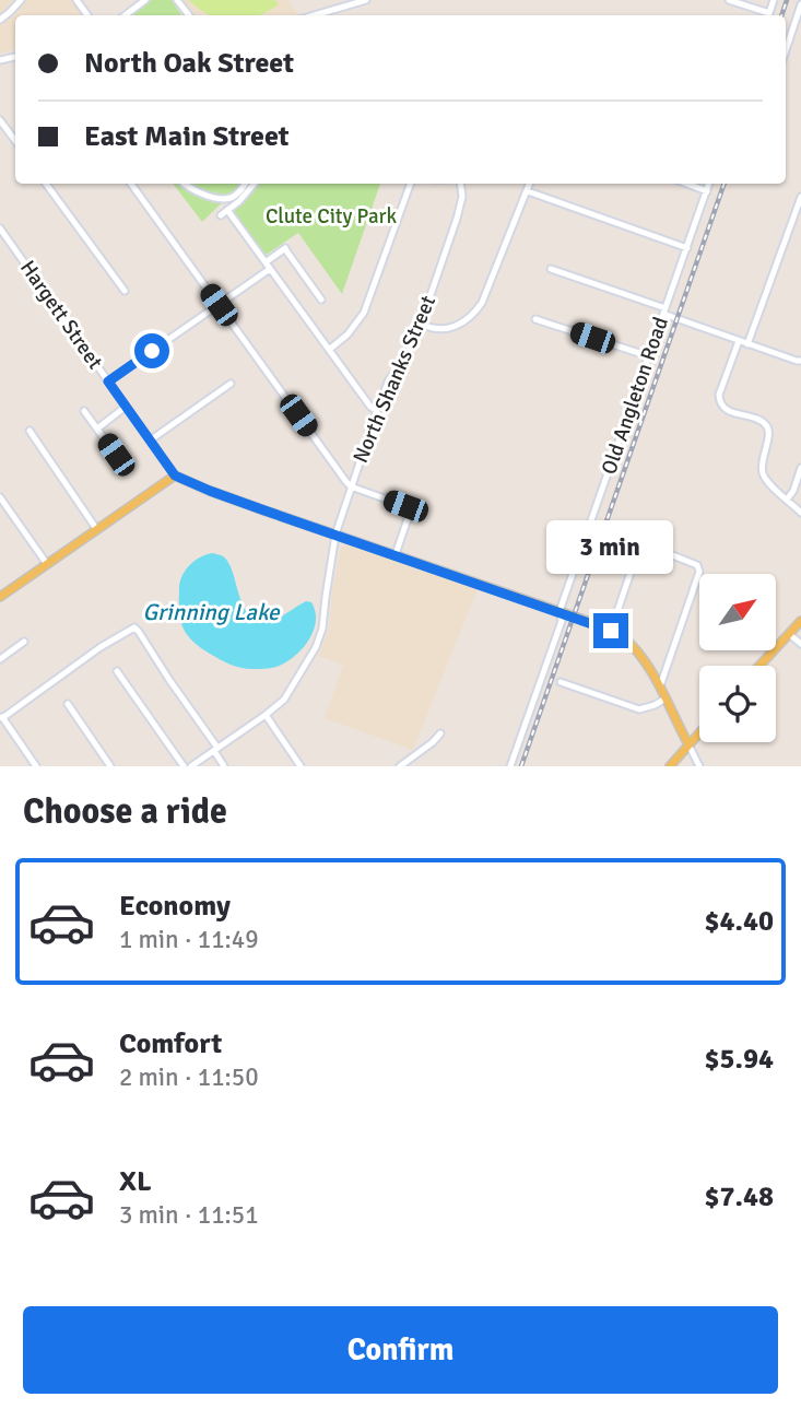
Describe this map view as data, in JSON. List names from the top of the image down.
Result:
{
  "streets": {
    "street": ["Hargett Street", "North Shanks Street", "Old Angleton Road"]
  },
  "water": ["Grinning Lake"],
  "parks": ["Clute City Park"],
  "north": "top right",
  "page": {
    "banner": ["North Oak Street", "East Main Street"],
    "bubble": "3 min",
    "heading": "Choose a ride",
    "list": [
      {
        "name": "Economy",
        "note": "1 min · 11:49",
        "value": "$4.40"
      },
      {
        "name": "Comfort",
        "note": "2 min · 11:50",
        "value": "$5.94"
      },
      {
        "name": "XL",
        "note": "3 min · 11:51",
        "value": "$7.48"
      }
    ],
    "buttons": "Confirm"
  }
}
